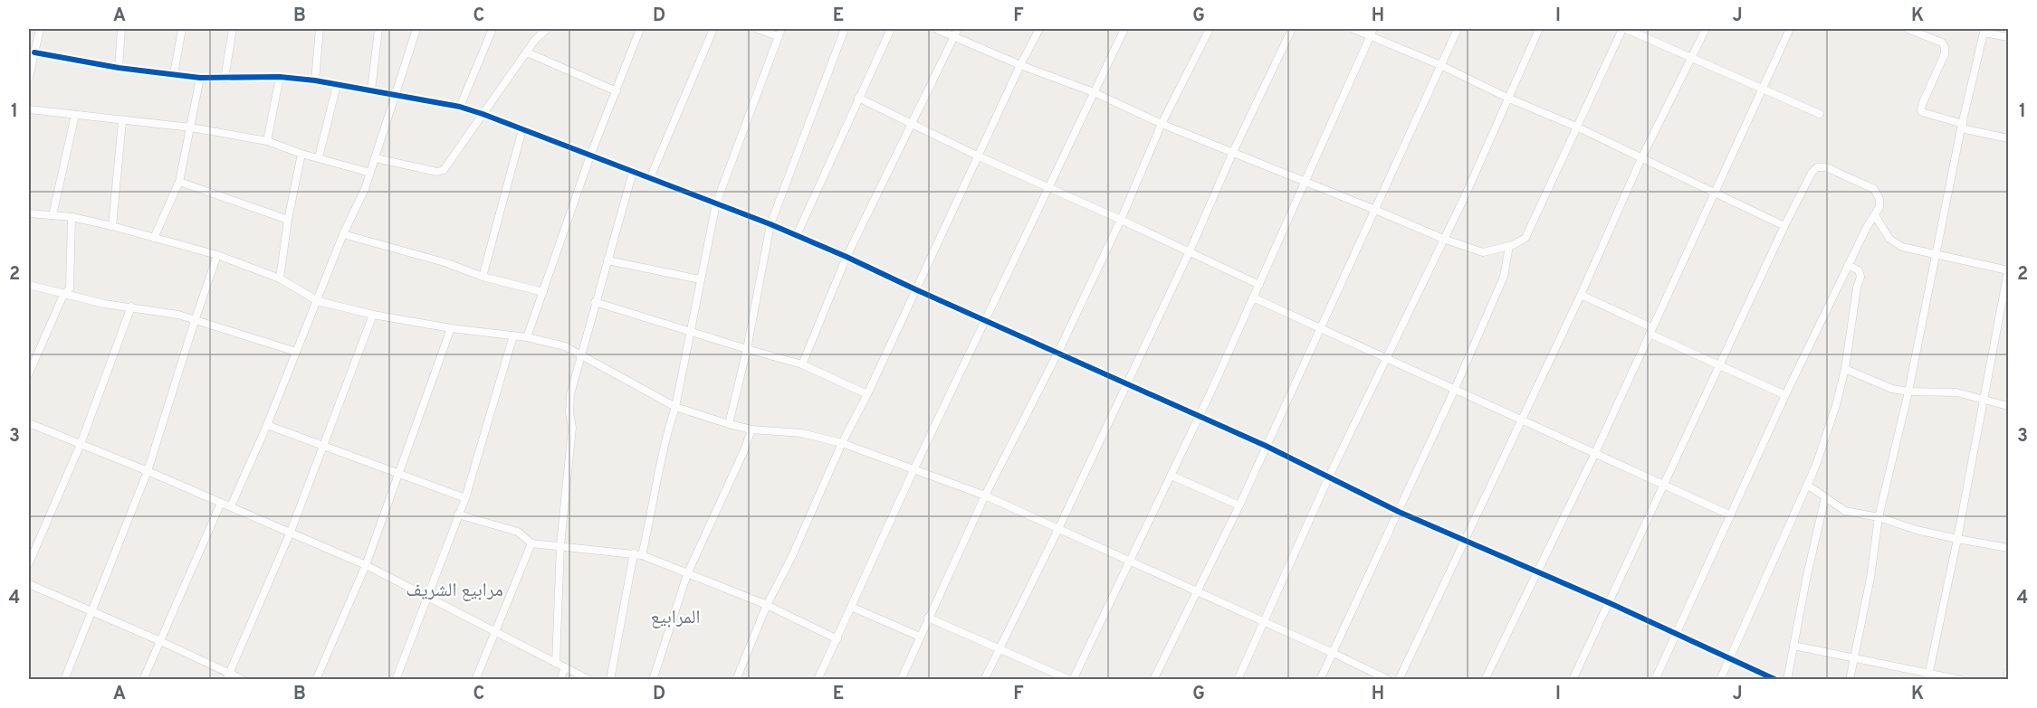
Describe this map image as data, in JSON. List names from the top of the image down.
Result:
{
  "districts": ["مرابيع الشريف", "المرابيع"],
  "grid": {
    "columns": [
      "A",
      "B",
      "C",
      "D",
      "E",
      "F",
      "G",
      "H",
      "I",
      "J",
      "K"
    ],
    "rows": [
      "1",
      "2",
      "3",
      "4"
    ]
  }
}
